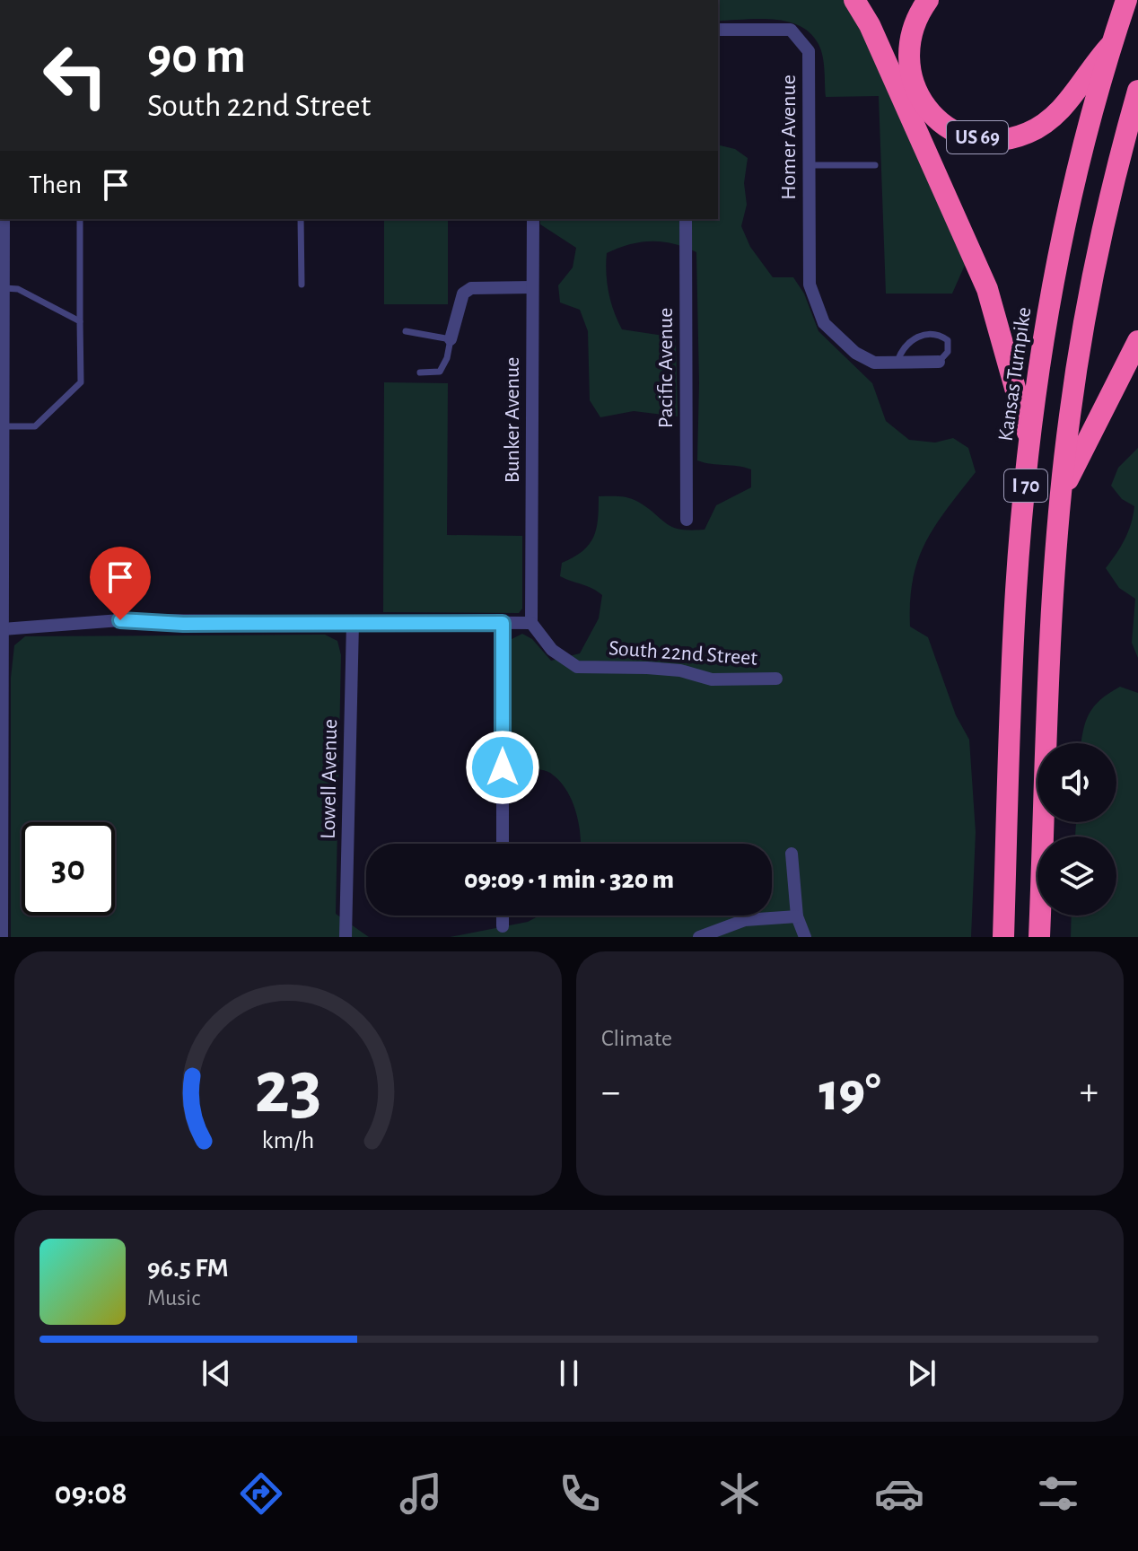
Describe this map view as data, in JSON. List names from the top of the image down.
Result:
{
  "streets": {
    "highway": ["US 69", "Kansas Turnpike", "I 70"],
    "street": [
      "Homer Avenue",
      "Pacific Avenue",
      "Bunker Avenue",
      "South 22nd Street",
      "Lowell Avenue"
    ]
  },
  "crossings": [
    ["US 69", "Kansas Turnpike"],
    ["Bunker Avenue", "South 22nd Street"]
  ],
  "page": {
    "turn": ["90 m", "South 22nd Street"],
    "then": "Then",
    "limit": "30",
    "trip": "09:09 · 1 min · 320 m",
    "tile": "Climate",
    "heat": ["−", "19°", "+"],
    "song": ["96.5 FM", "Music"],
    "tabs": "09:08",
    "gauge": ["23", "km/h"]
  }
}
